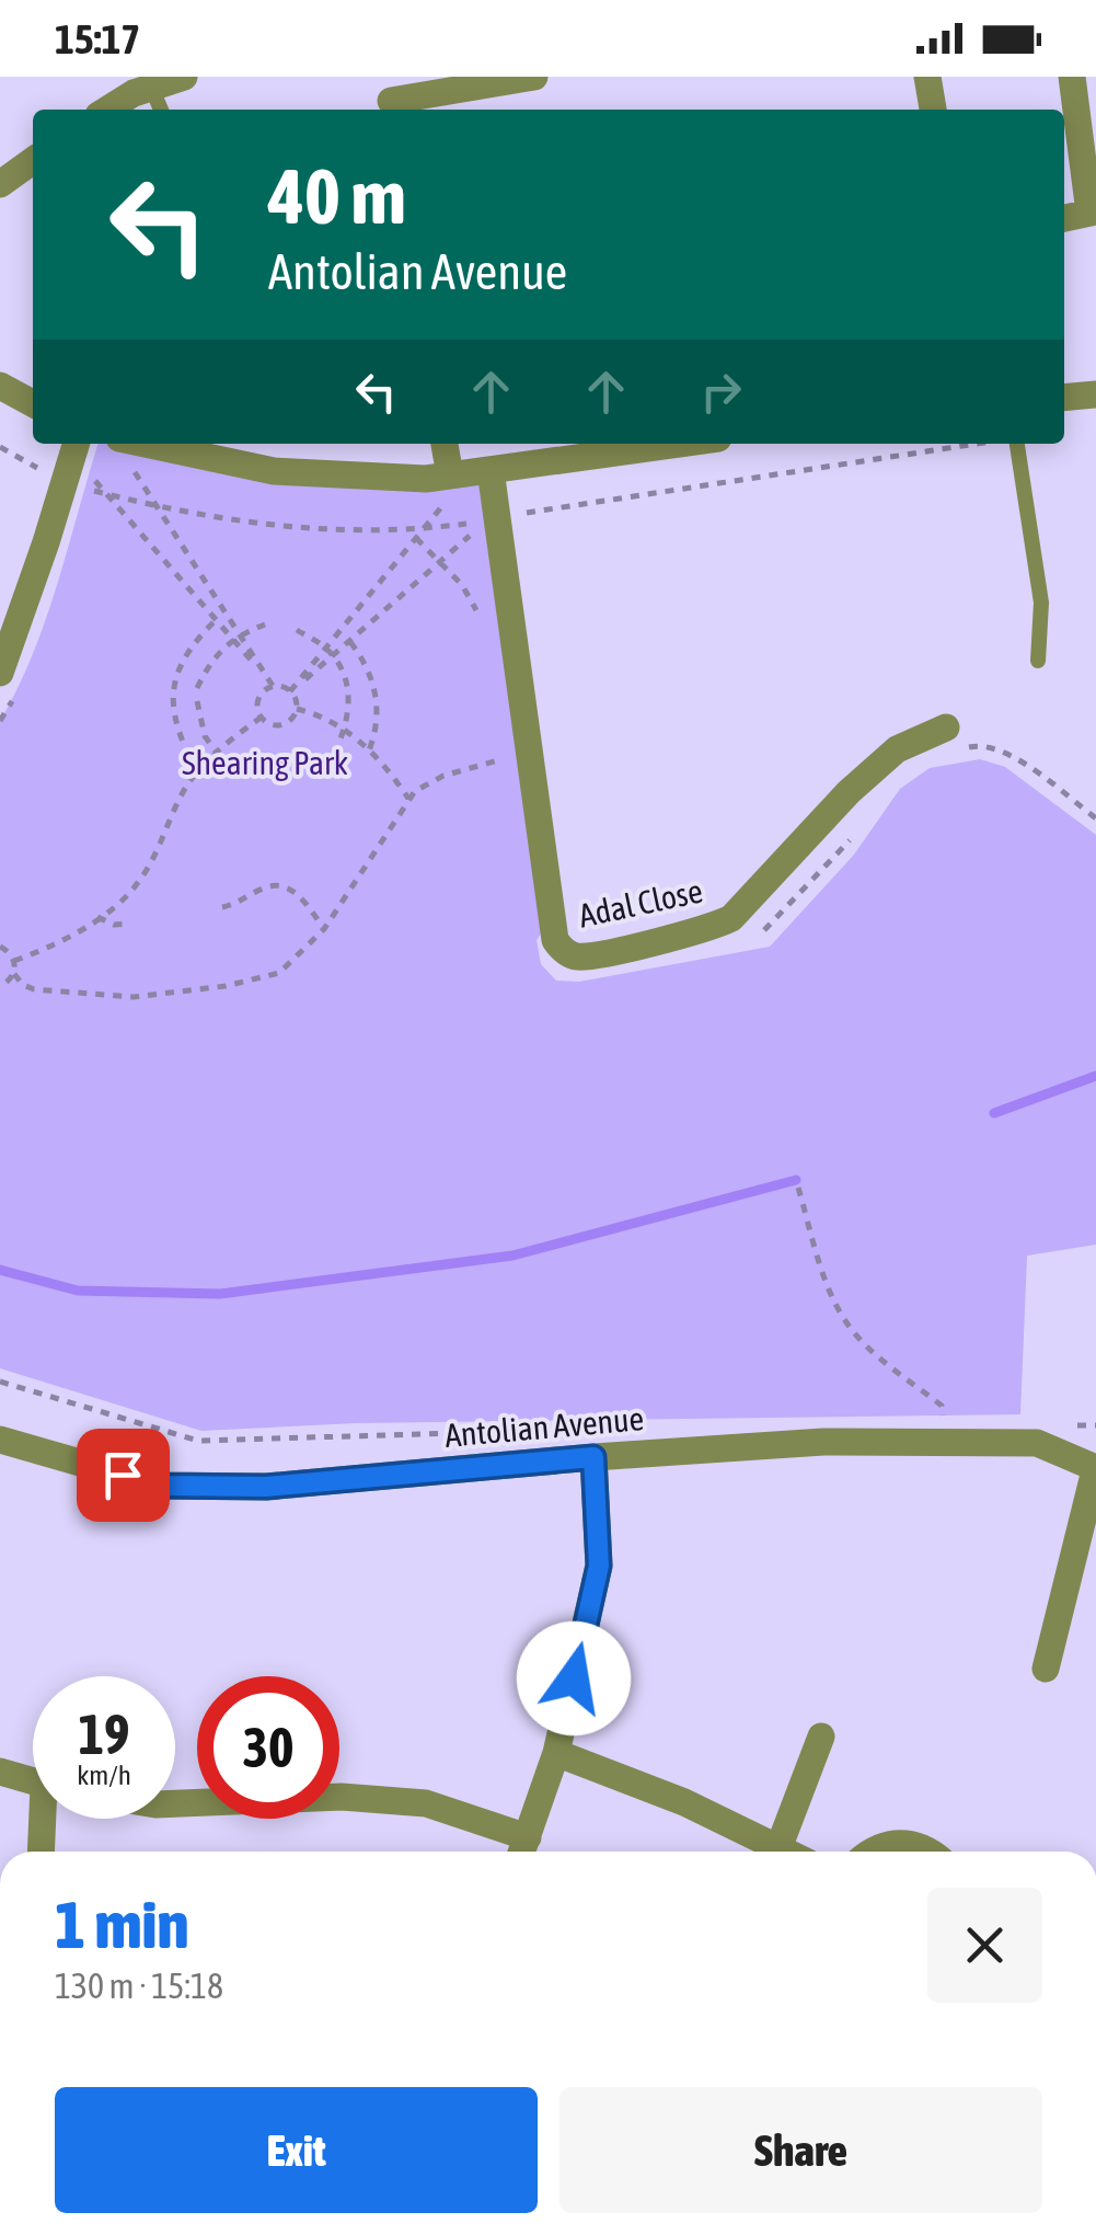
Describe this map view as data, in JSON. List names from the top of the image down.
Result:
{
  "streets": {
    "street": ["Adal Close", "Antolian Avenue"]
  },
  "parks": ["Shearing Park"],
  "page": {
    "status": "15:17",
    "turn": ["40 m", "Antolian Avenue"],
    "speed": "19 km/h",
    "limit": "30",
    "heading": ["1 min", "130 m · 15:18"],
    "buttons": ["Exit", "Share"]
  }
}
